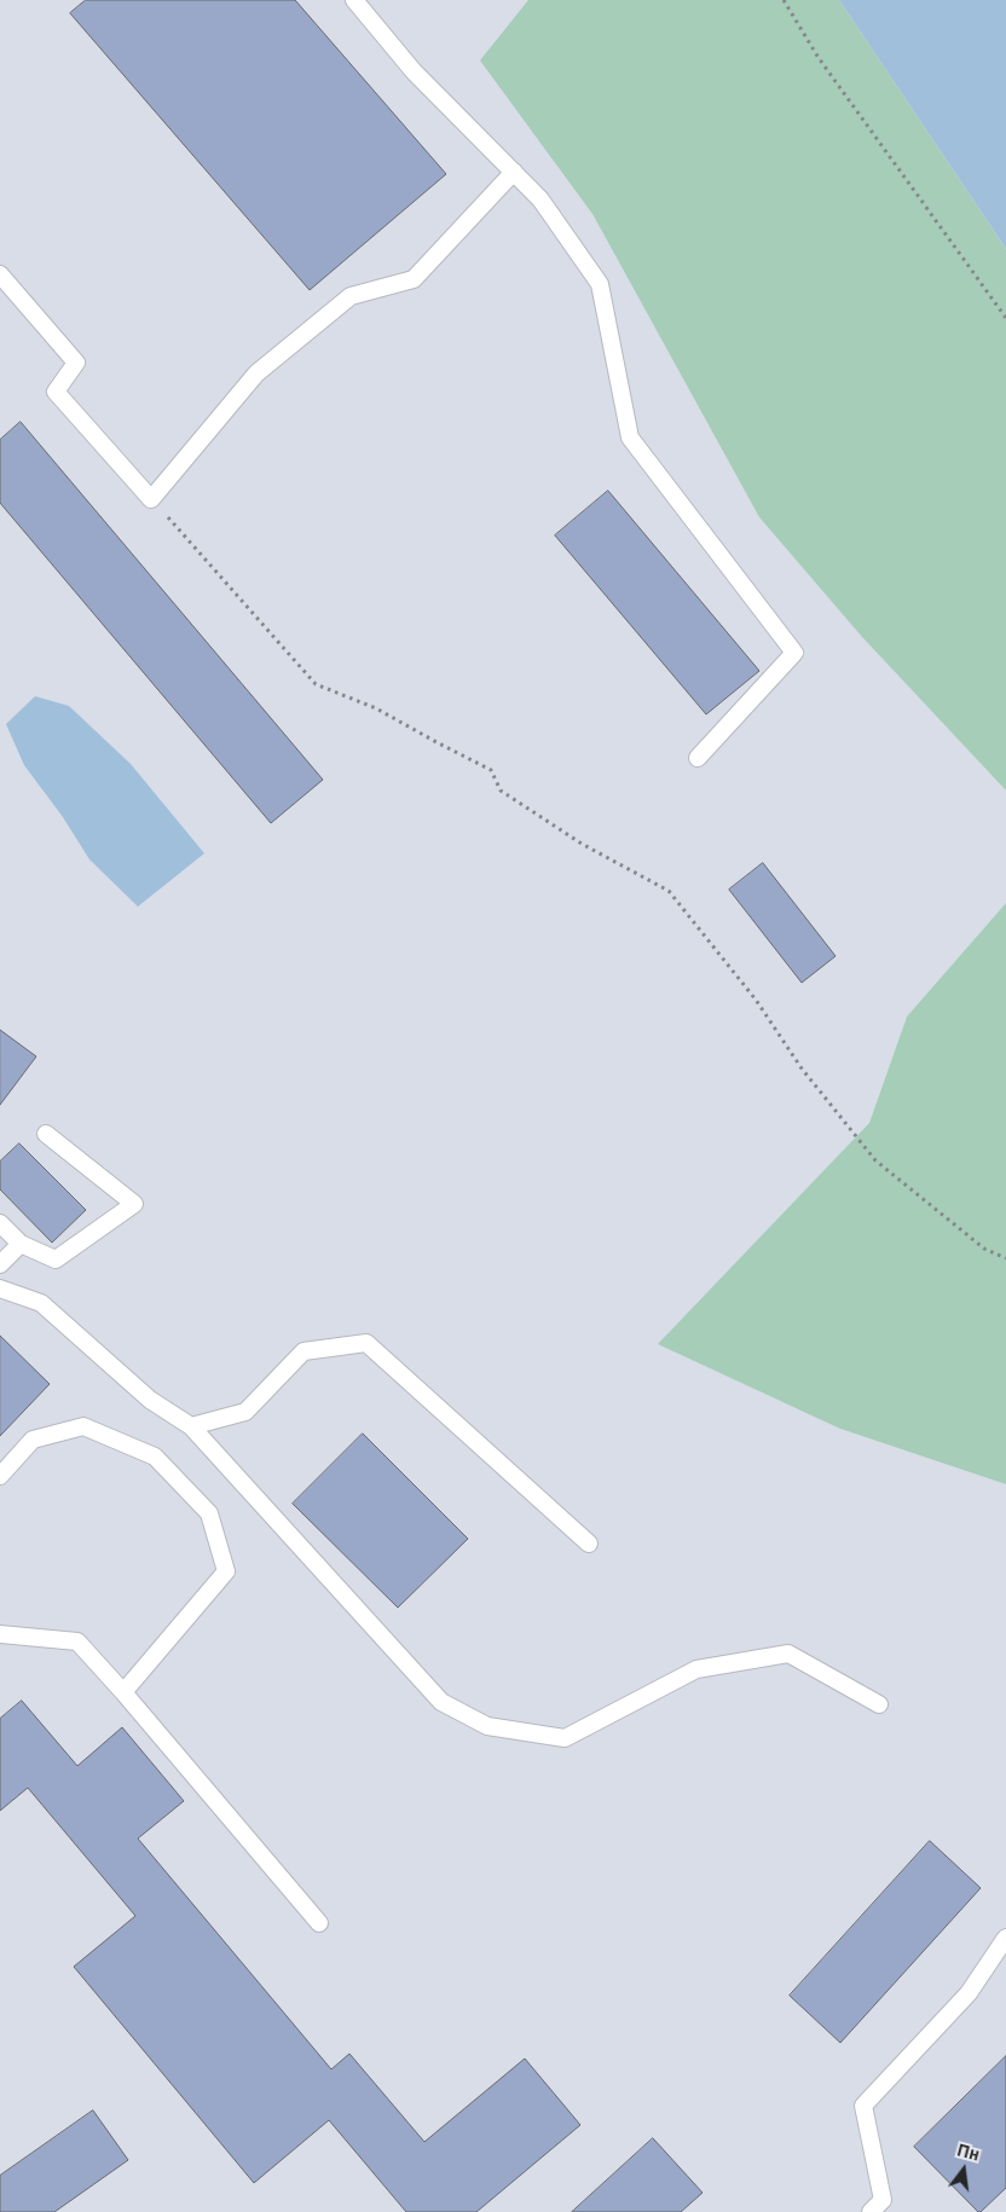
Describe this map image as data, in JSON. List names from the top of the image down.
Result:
{
  "north": "top"
}
